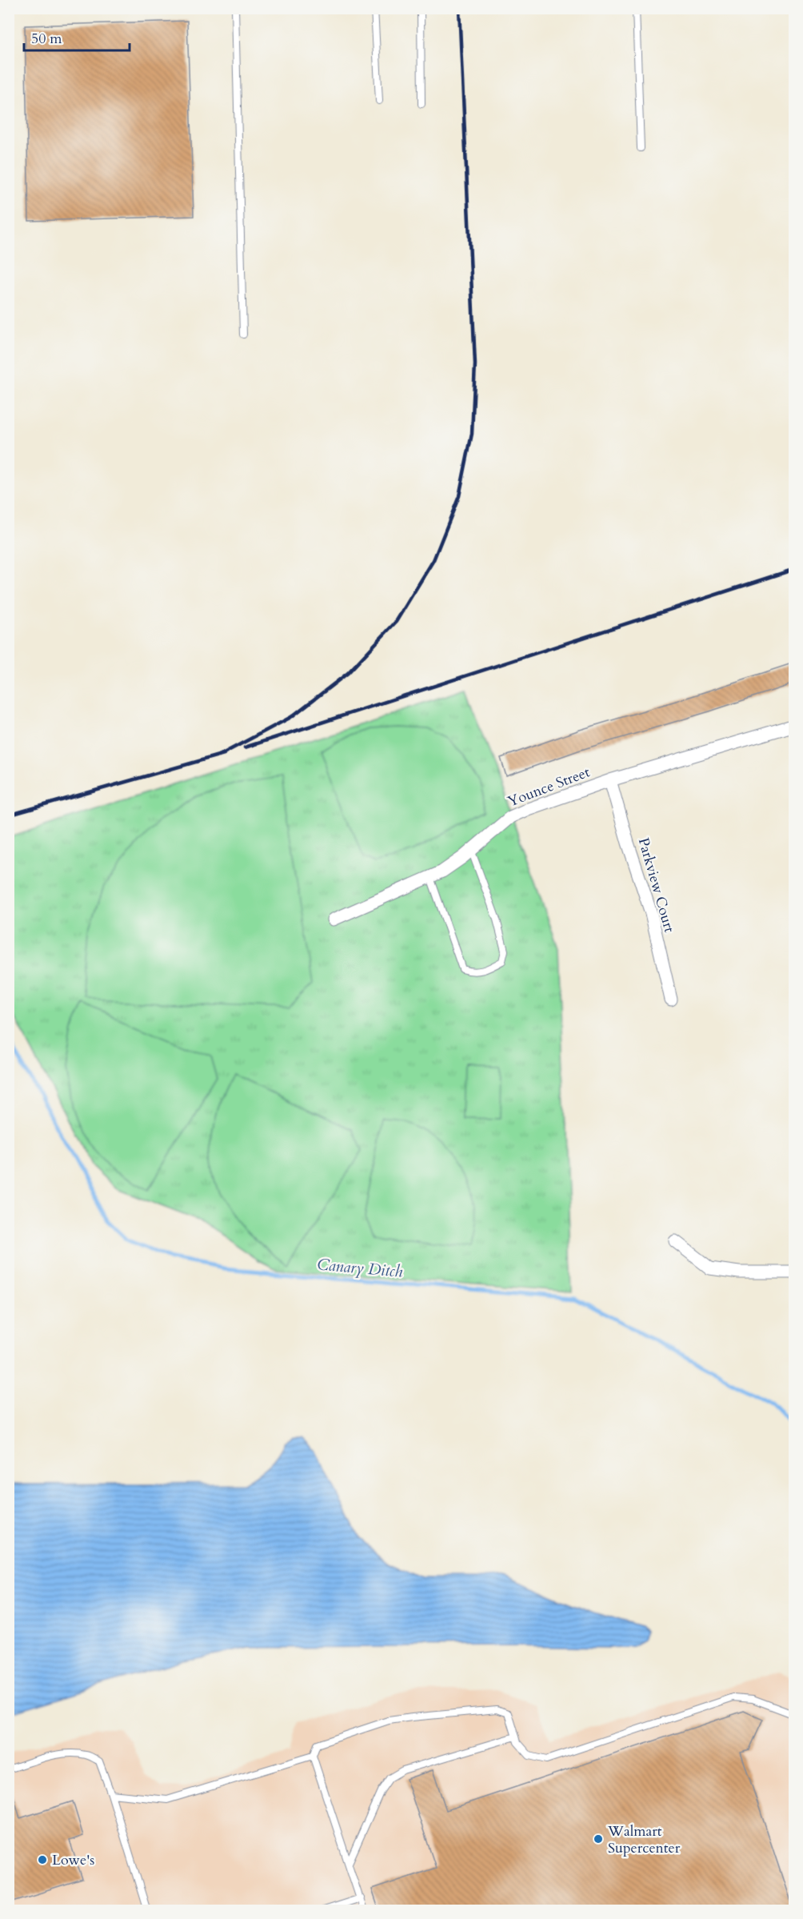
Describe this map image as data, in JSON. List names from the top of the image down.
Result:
{
  "streets": {
    "street": ["Younce Street", "Parkview Court"]
  },
  "crossings": [
    ["Younce Street", "Parkview Court"]
  ],
  "water": ["Canary Ditch"],
  "places": ["Walmart Supercenter", "Lowe's"],
  "scale_bar": "50 m"
}
